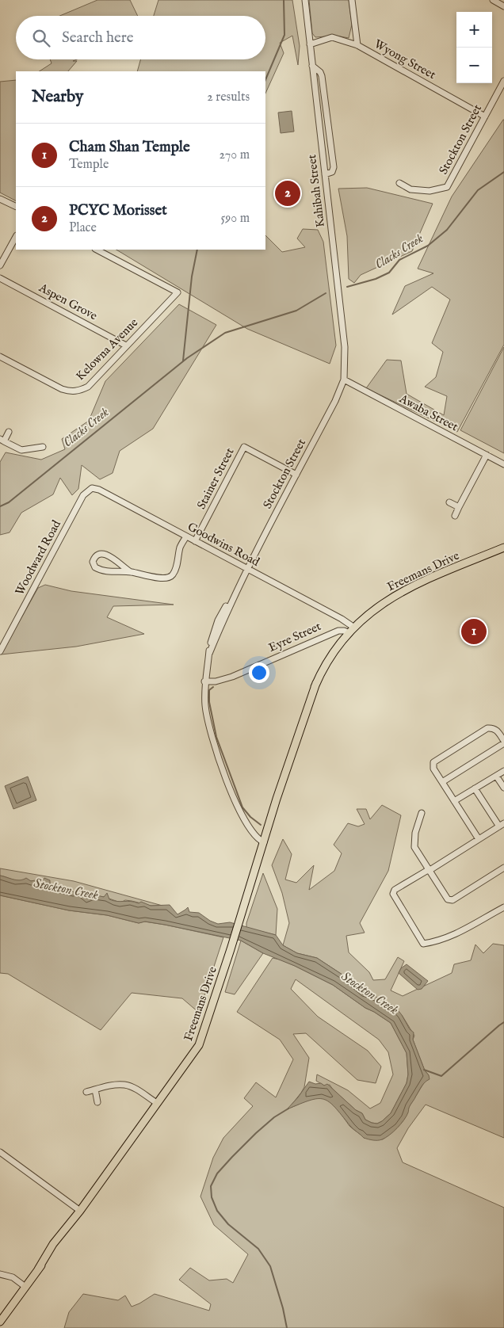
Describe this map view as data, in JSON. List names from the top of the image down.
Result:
{
  "streets": {
    "main road": ["Freemans Drive"],
    "street": [
      "Wyong Street",
      "Stockton Street",
      "Kahibah Street",
      "Aspen Grove",
      "Kelowna Avenue",
      "Awaba Street",
      "Stainer Street",
      "Goodwins Road",
      "Woodward Road",
      "Eyre Street"
    ]
  },
  "crossings": [
    ["Wyong Street", "Stockton Street"],
    ["Wyong Street", "Kahibah Street"],
    ["Stockton Street", "Kahibah Street"],
    ["Stockton Street", "Awaba Street"],
    ["Stockton Street", "Stainer Street"],
    ["Stockton Street", "Goodwins Road"],
    ["Stockton Street", "Freemans Drive"],
    ["Stockton Street", "Eyre Street"],
    ["Kahibah Street", "Awaba Street"],
    ["Aspen Grove", "Kelowna Avenue"],
    ["Stainer Street", "Goodwins Road"],
    ["Goodwins Road", "Woodward Road"],
    ["Goodwins Road", "Freemans Drive"],
    ["Goodwins Road", "Eyre Street"],
    ["Freemans Drive", "Eyre Street"]
  ],
  "water": ["Clacks Creek", "Stockton Creek"],
  "page": {
    "map_buttons": ["+", "−"],
    "search": "Search here",
    "heading": ["Nearby", "2 results"],
    "list": [
      {
        "mark": "1",
        "name": "Cham Shan Temple",
        "note": "Temple",
        "value": "270 m"
      },
      {
        "mark": "2",
        "name": "PCYC Morisset",
        "note": "Place",
        "value": "590 m"
      }
    ],
    "pins": ["2", "1"]
  }
}
